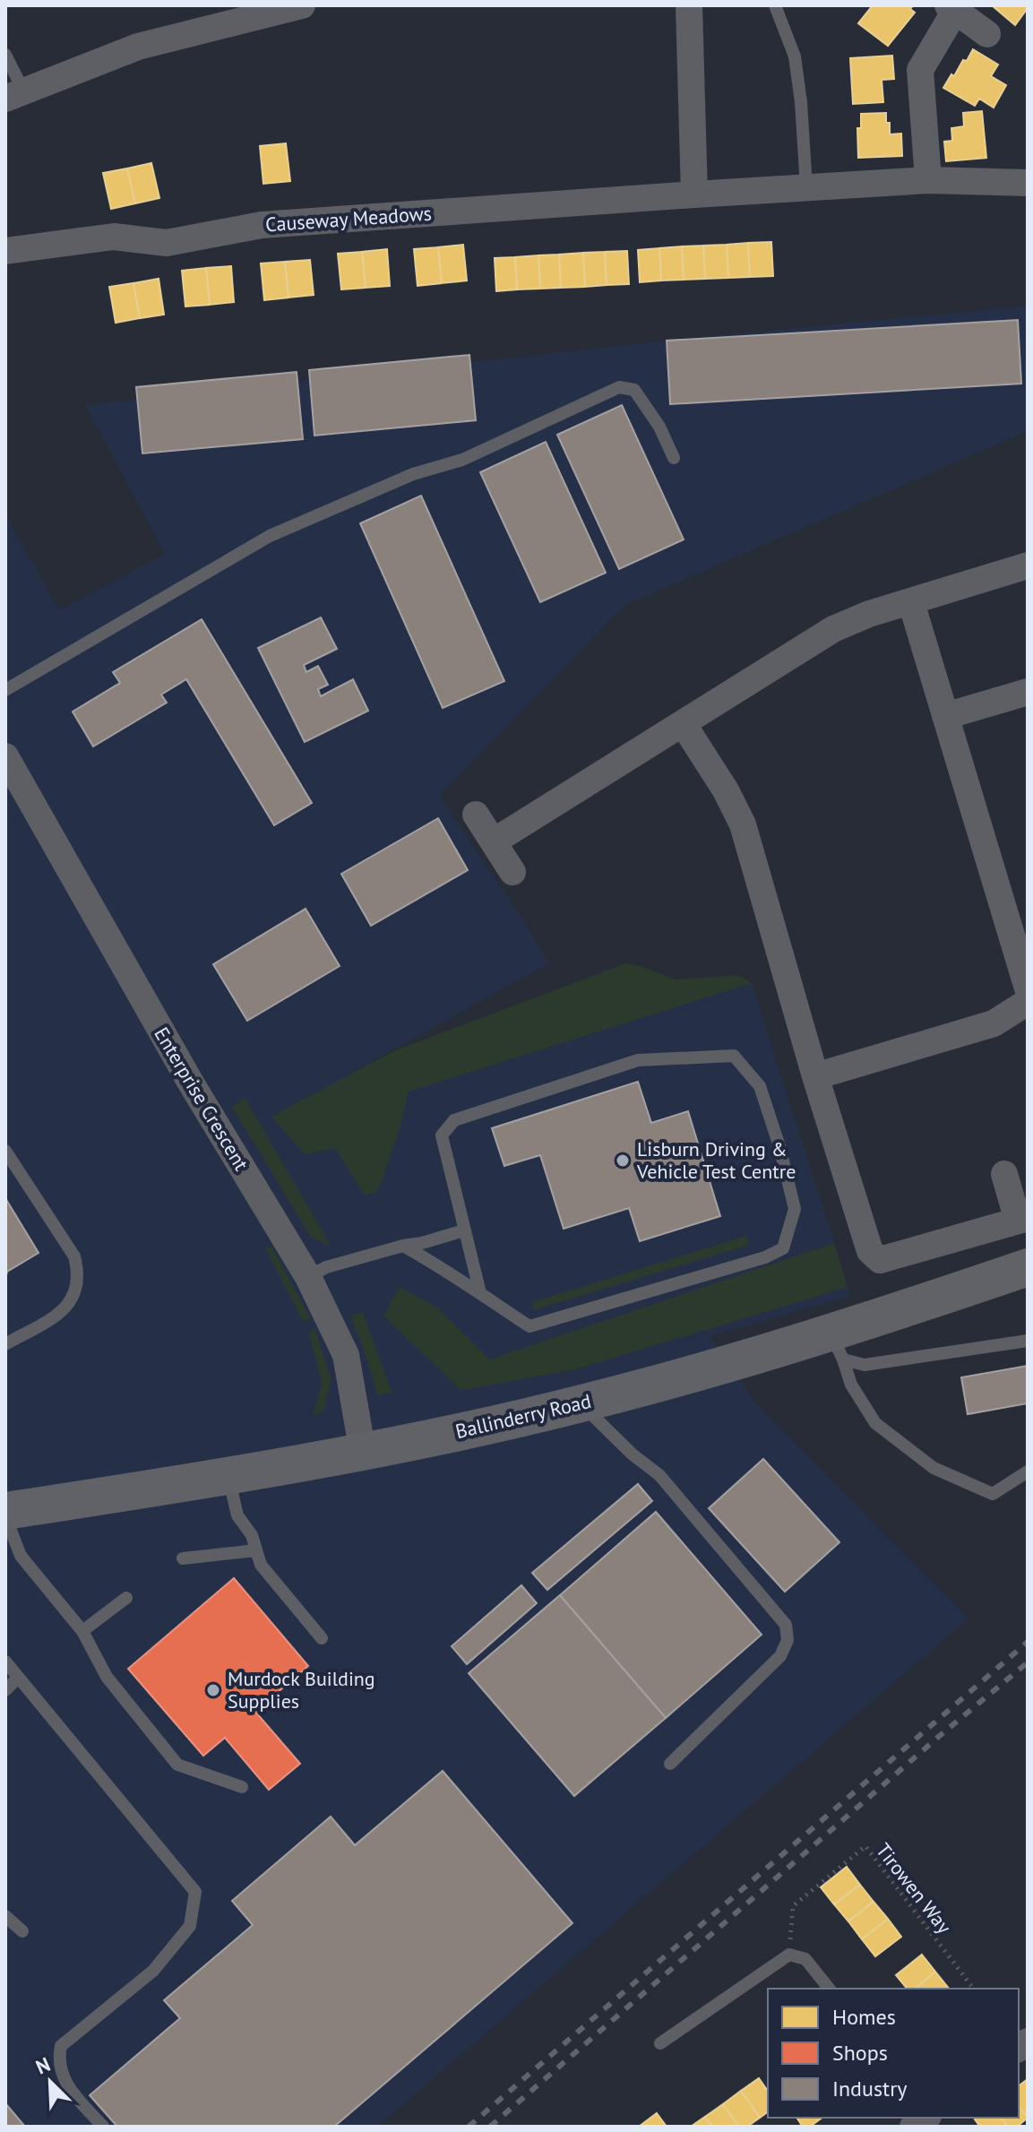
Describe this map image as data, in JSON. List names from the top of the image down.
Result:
{
  "streets": {
    "main road": ["Ballinderry Road"],
    "street": ["Causeway Meadows", "Enterprise Crescent"],
    "path": ["Tirowen Way"]
  },
  "crossings": [
    ["Enterprise Crescent", "Ballinderry Road"]
  ],
  "places": ["Lisburn Driving & Vehicle Test Centre", "Murdock Building Supplies"],
  "legend": ["Homes", "Shops", "Industry"],
  "north": "top left"
}
